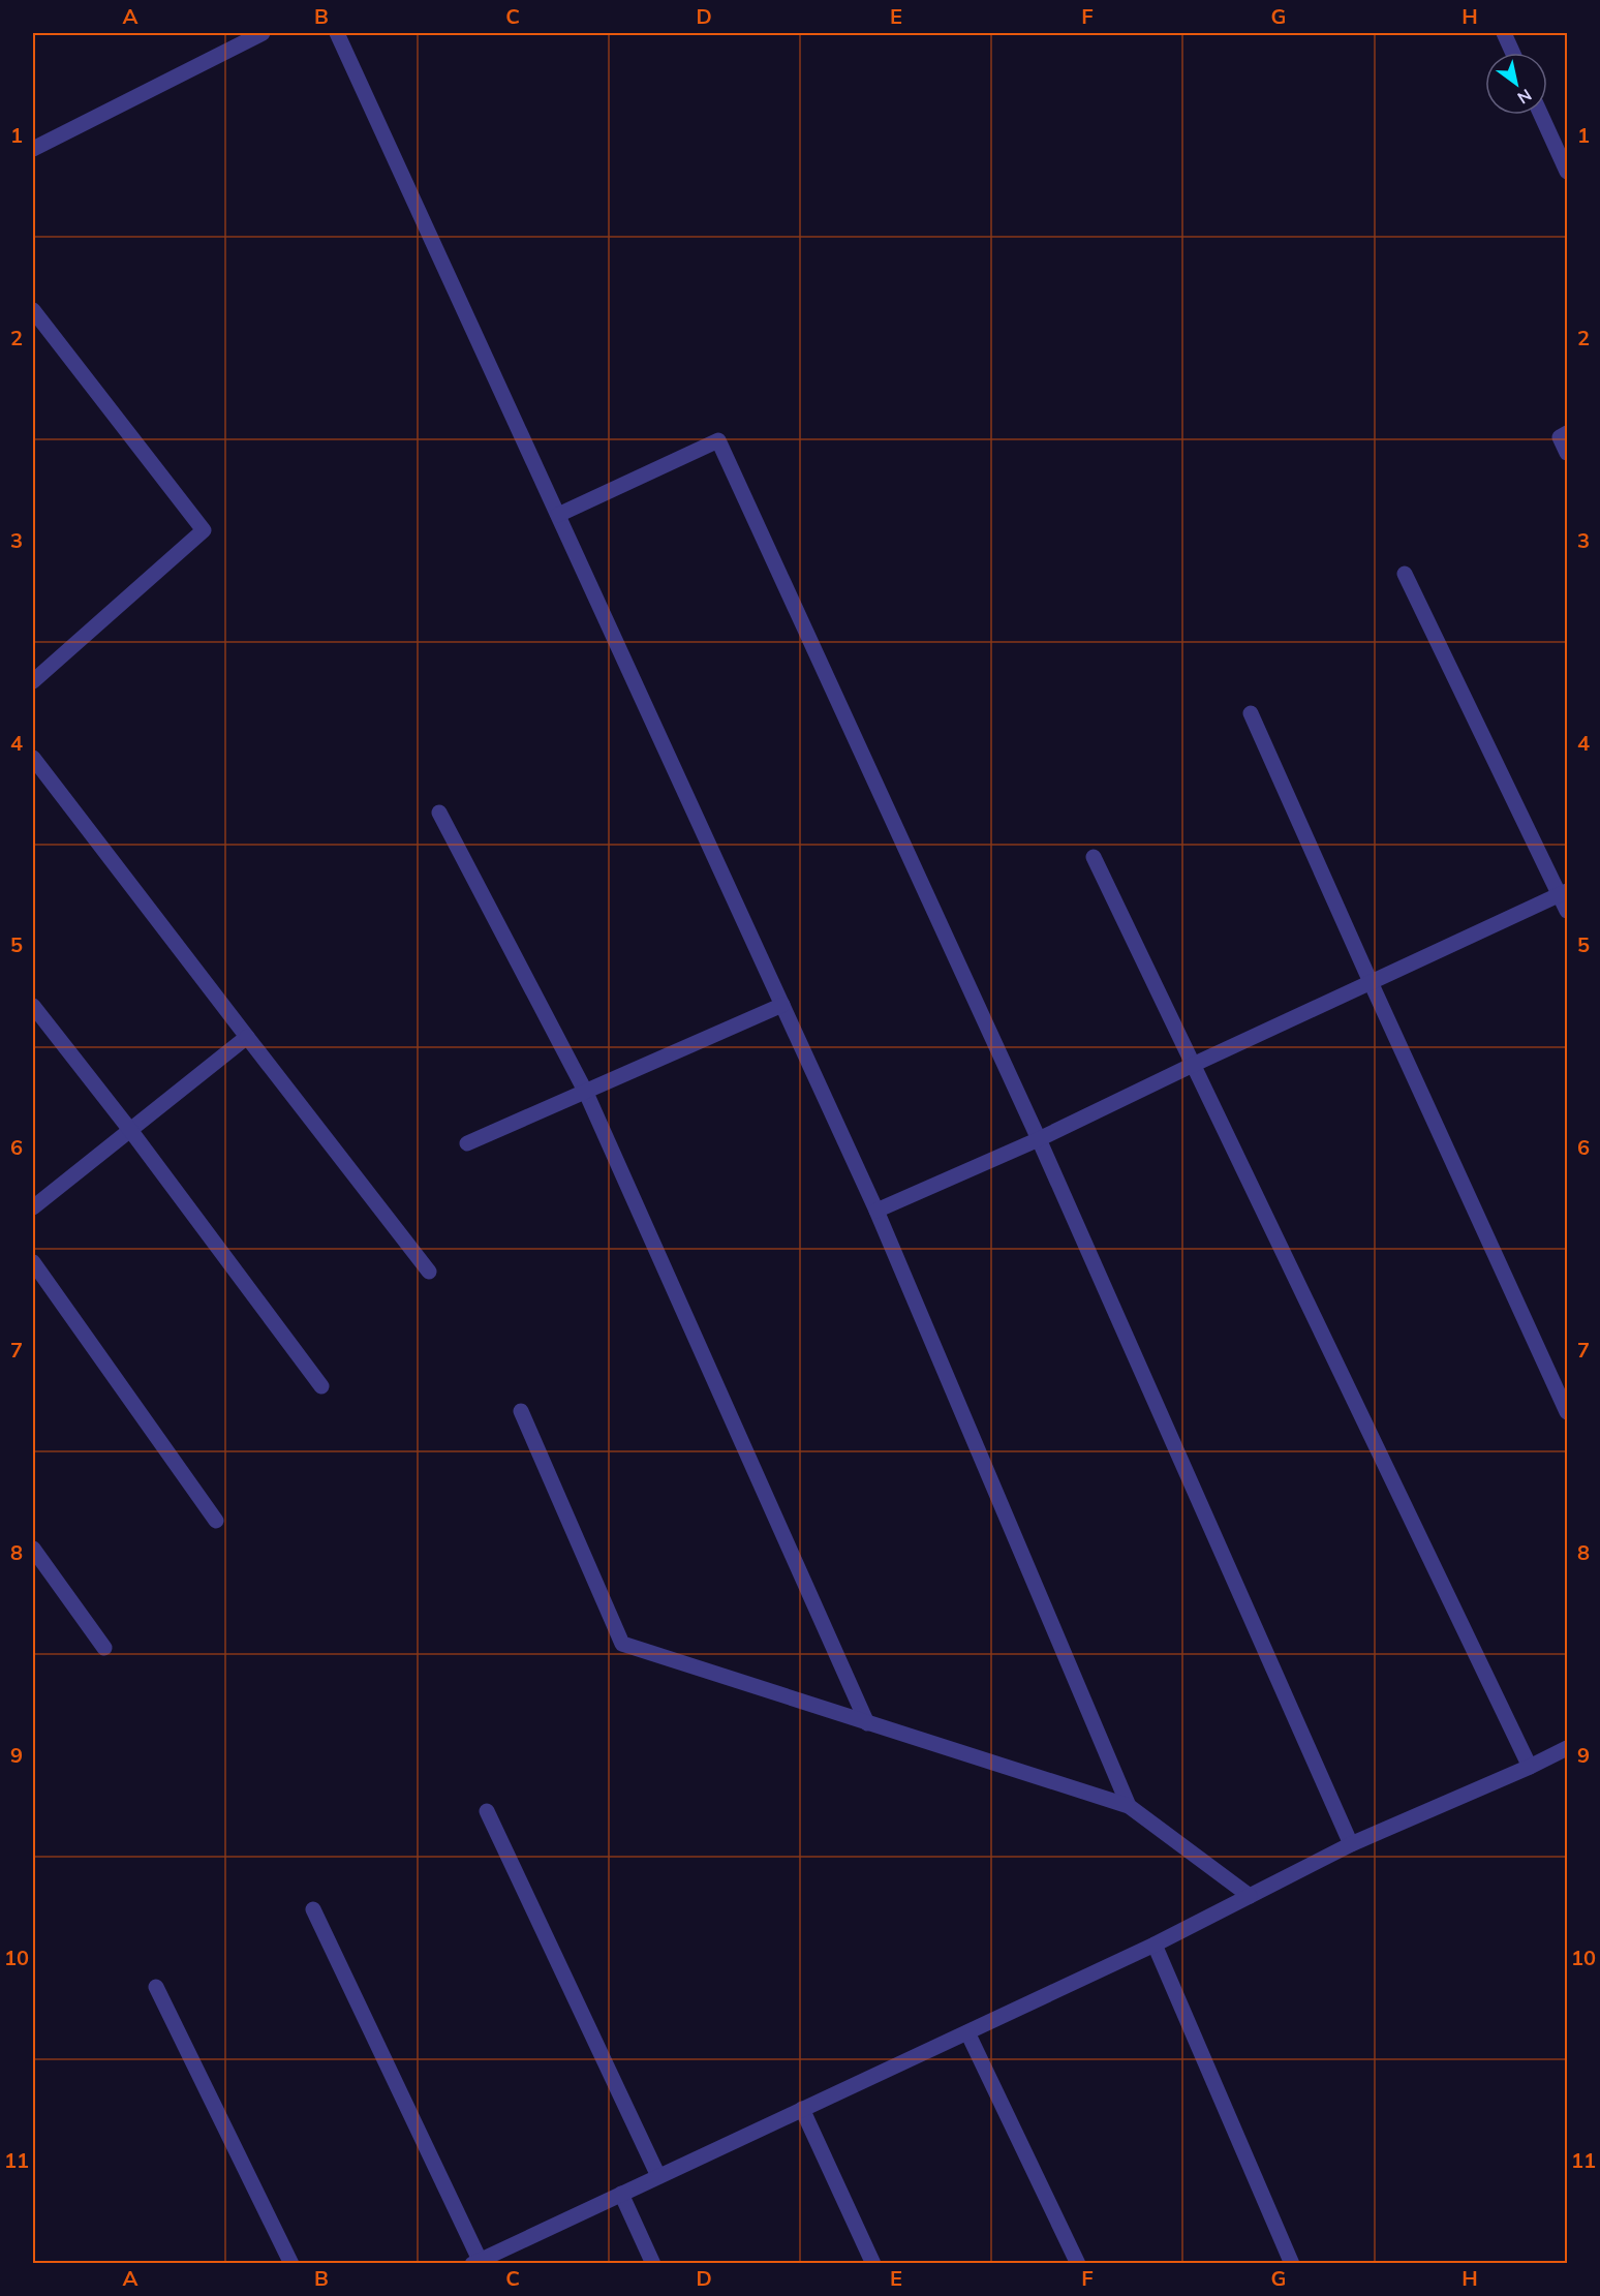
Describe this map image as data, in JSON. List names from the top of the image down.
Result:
{
  "north": "bottom right",
  "grid": {
    "columns": [
      "A",
      "B",
      "C",
      "D",
      "E",
      "F",
      "G",
      "H"
    ],
    "rows": [
      "1",
      "2",
      "3",
      "4",
      "5",
      "6",
      "7",
      "8",
      "9",
      "10",
      "11"
    ]
  }
}
